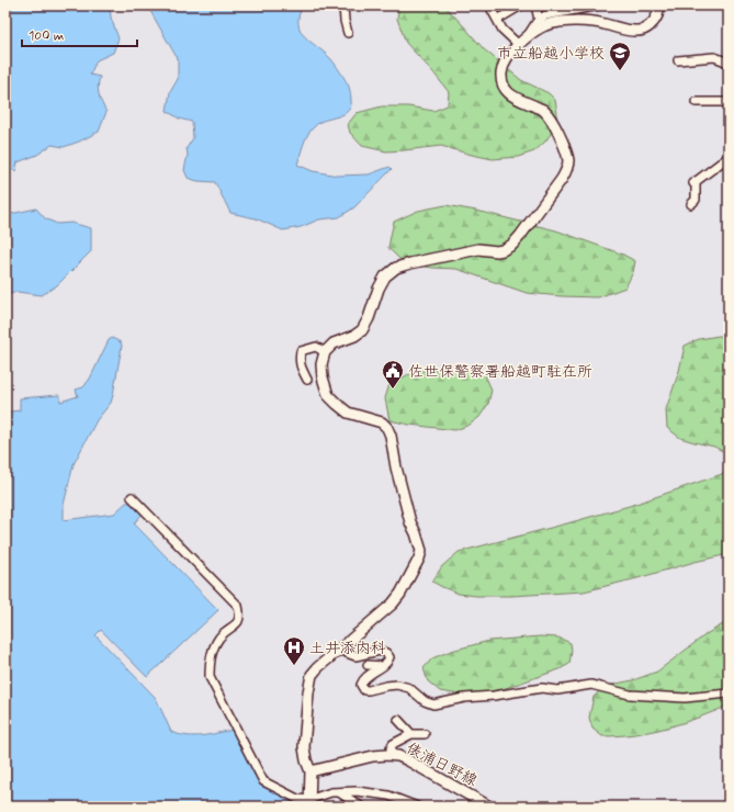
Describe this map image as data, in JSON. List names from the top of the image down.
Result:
{
  "streets": {
    "street": ["俵浦日野線"]
  },
  "places": {
    "school or university": ["市立船越小学校"],
    "public building": ["佐世保警察署船越町駐在所"],
    "hospital": ["土井添内科"]
  },
  "scale_bar": "100 m"
}
